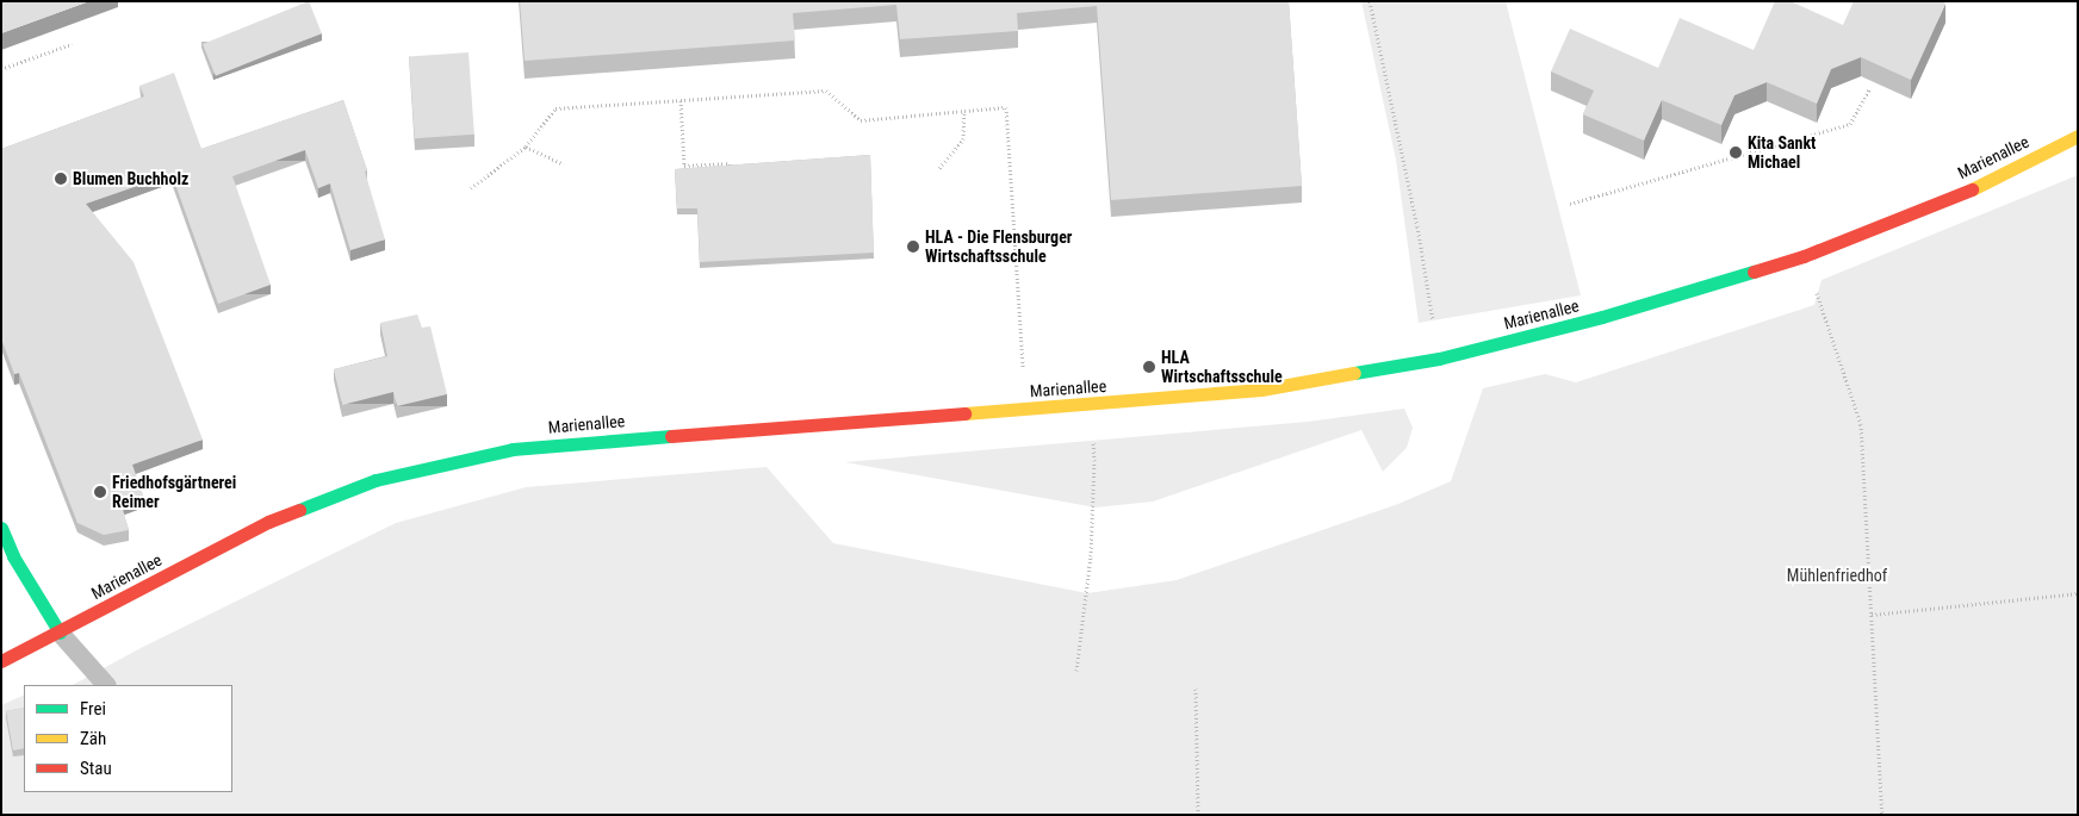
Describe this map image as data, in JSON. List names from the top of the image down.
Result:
{
  "streets": {
    "main road": ["Marienallee"]
  },
  "parks": ["Mühlenfriedhof"],
  "places": [
    "Kita Sankt Michael",
    "Blumen Buchholz",
    "HLA - Die Flensburger Wirtschaftsschule",
    "HLA Wirtschaftsschule",
    "Friedhofsgärtnerei Reimer"
  ],
  "legend": ["Frei", "Zäh", "Stau"]
}
